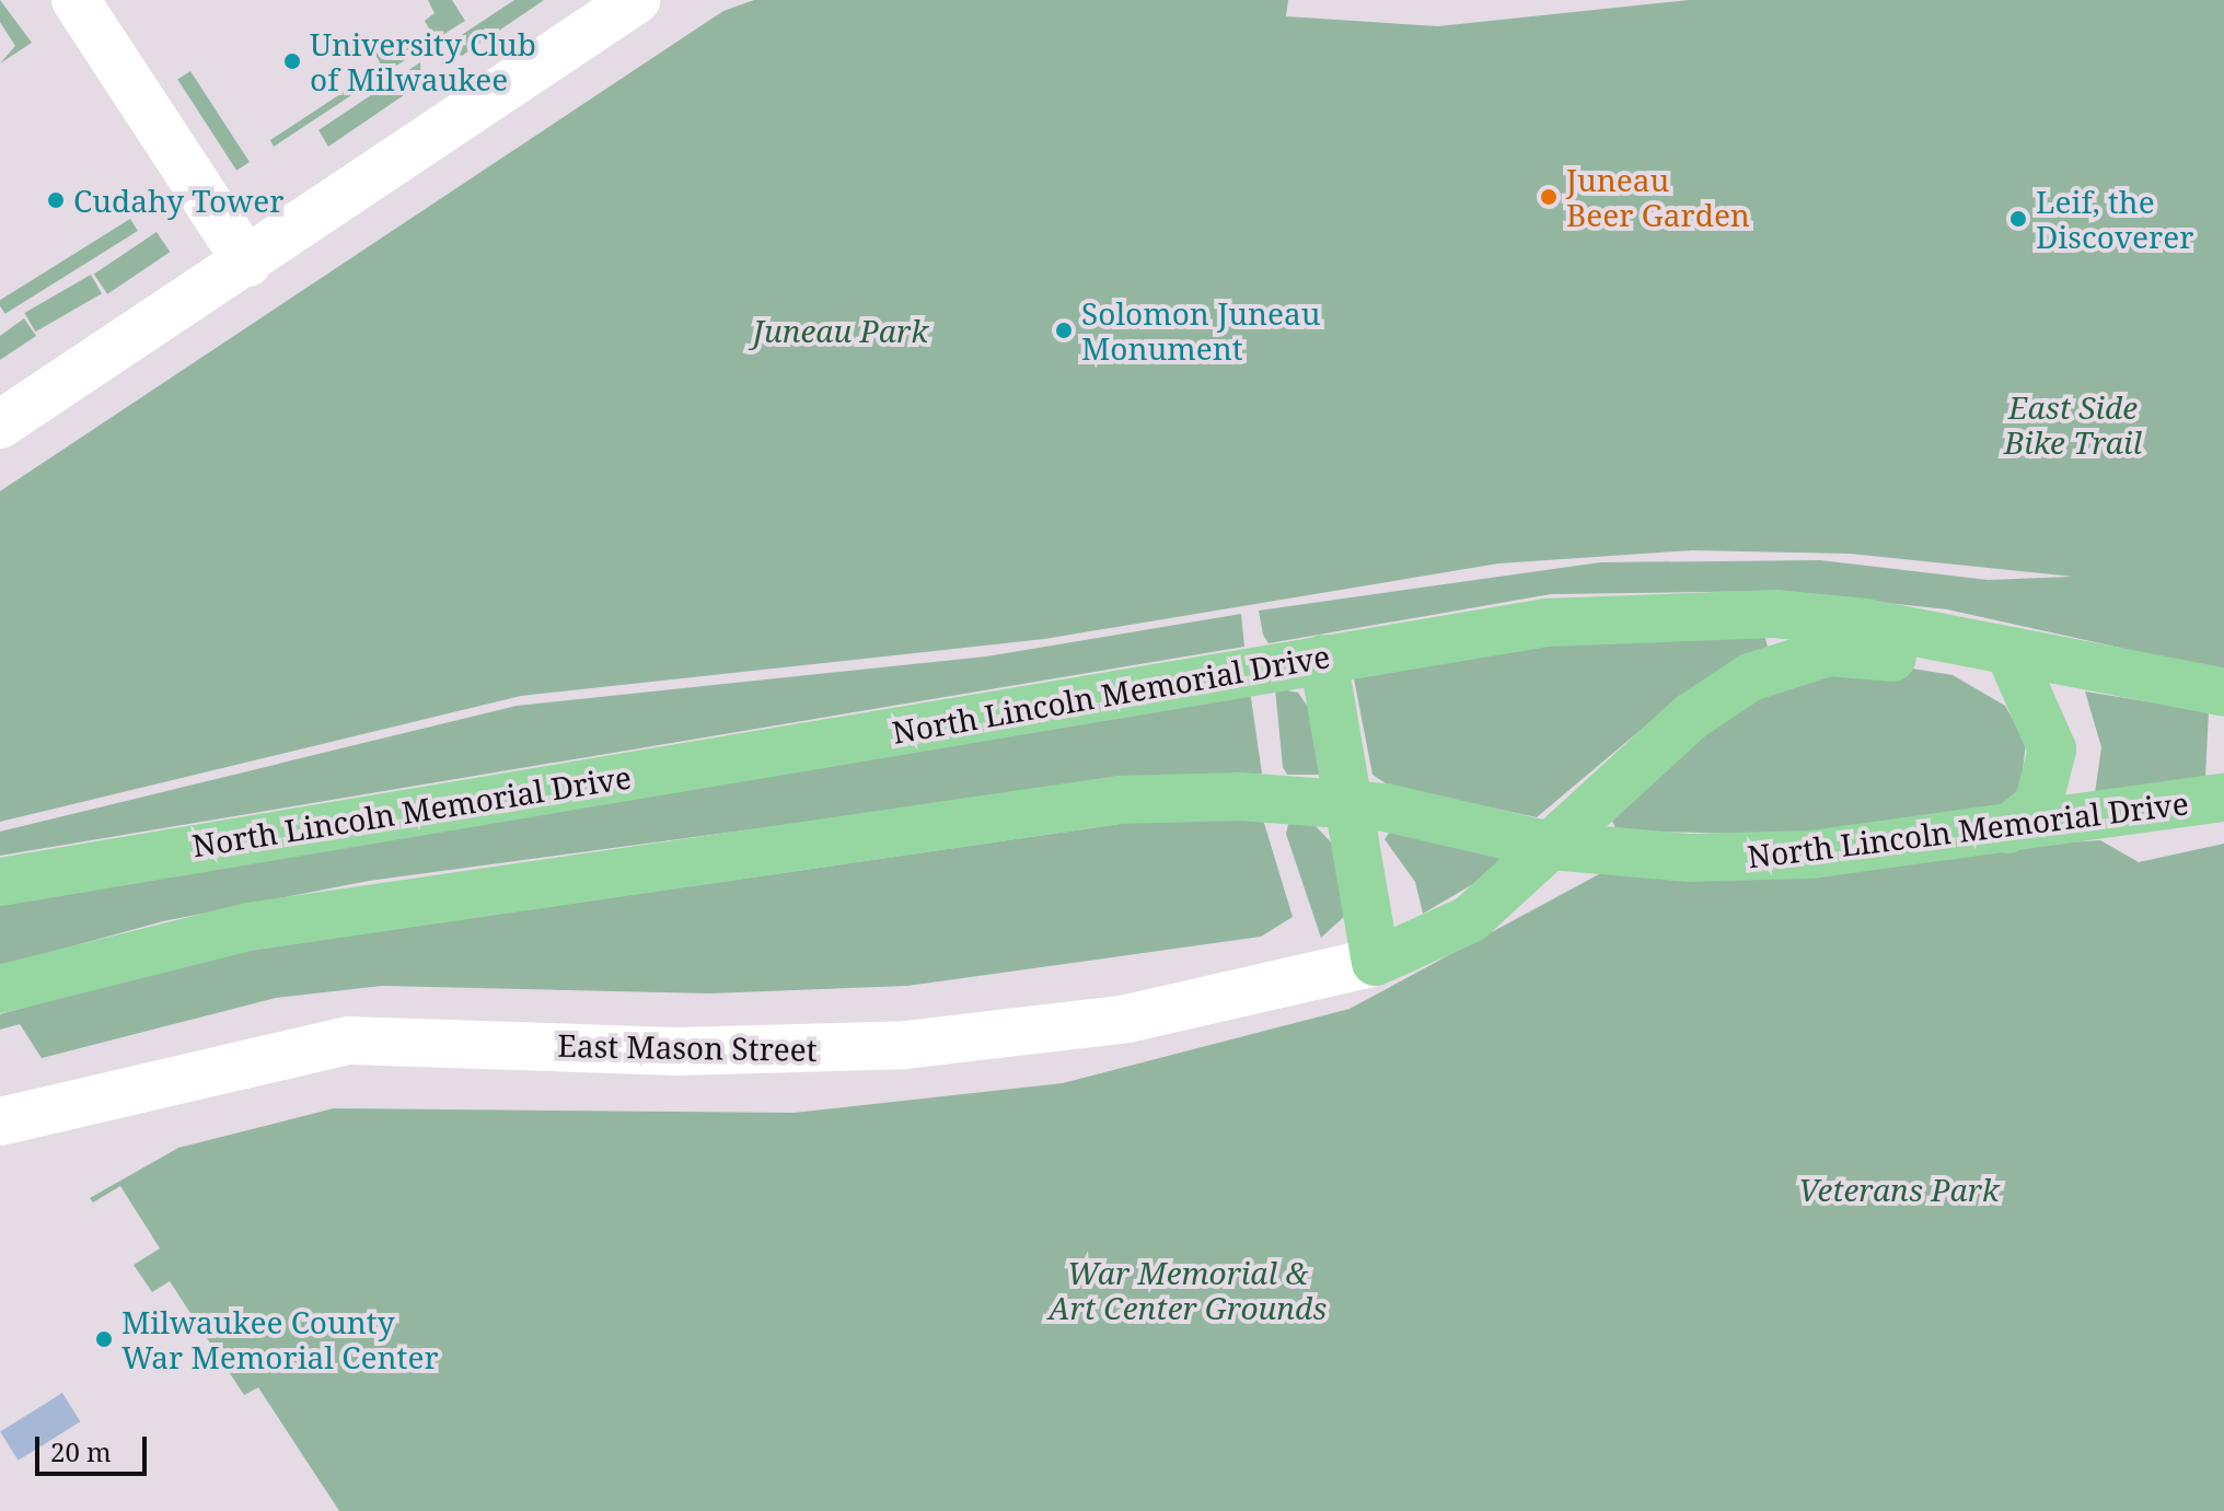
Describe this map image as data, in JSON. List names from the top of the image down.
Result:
{
  "streets": {
    "main road": ["North Lincoln Memorial Drive"],
    "street": ["East Mason Street"]
  },
  "parks": [
    "Juneau Park",
    "East Side Bike Trail",
    "Veterans Park",
    "War Memorial & Art Center Grounds"
  ],
  "places": [
    "University Club of Milwaukee",
    "Juneau Beer Garden",
    "Cudahy Tower",
    "Leif, the Discoverer",
    "Solomon Juneau Monument",
    "Milwaukee County War Memorial Center"
  ],
  "scale_bar": "20 m"
}
